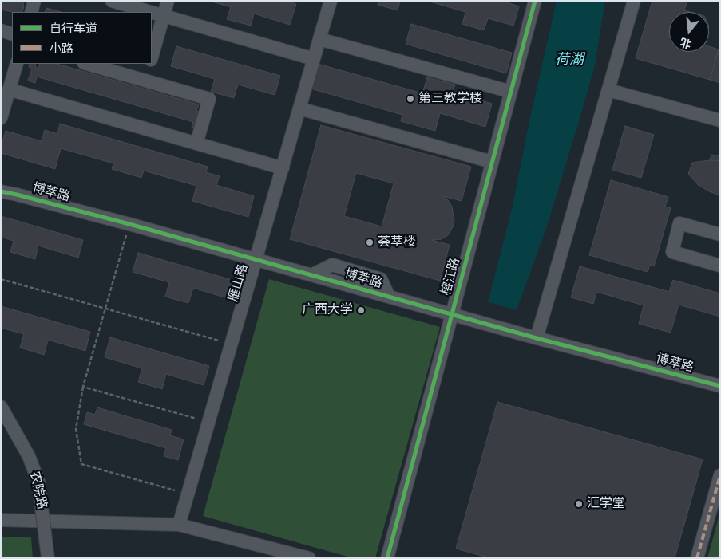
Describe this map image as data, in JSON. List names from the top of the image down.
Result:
{
  "streets": {
    "street": [
      "博萃路",
      "榕江路",
      "雁山路",
      "农院路"
    ]
  },
  "crossings": [
    ["博萃路", "榕江路"],
    ["博萃路", "雁山路"]
  ],
  "water": ["荷湖"],
  "places": [
    "第三教学楼",
    "荟萃楼",
    "广西大学",
    "汇学堂"
  ],
  "legend": ["自行车道", "小路"],
  "north": "bottom"
}
